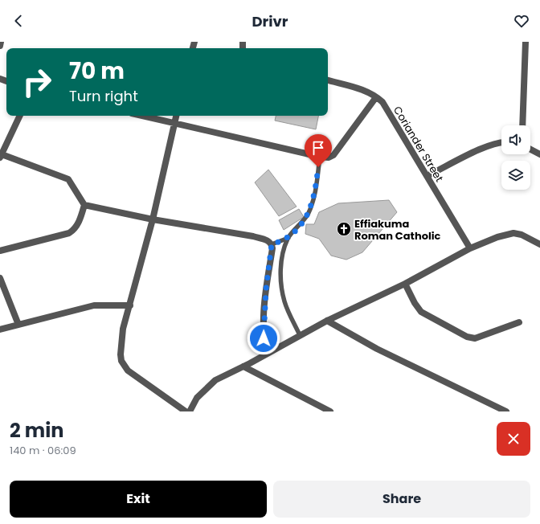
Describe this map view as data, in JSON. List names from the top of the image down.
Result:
{
  "streets": {
    "street": ["Coriander Street"]
  },
  "places": {
    "church": ["Effiakuma Roman Catholic"]
  },
  "page": {
    "header": "Drivr",
    "turn": ["70 m", "Turn right"],
    "heading": ["2 min", "140 m · 06:09"],
    "buttons": ["Exit", "Share"]
  }
}
